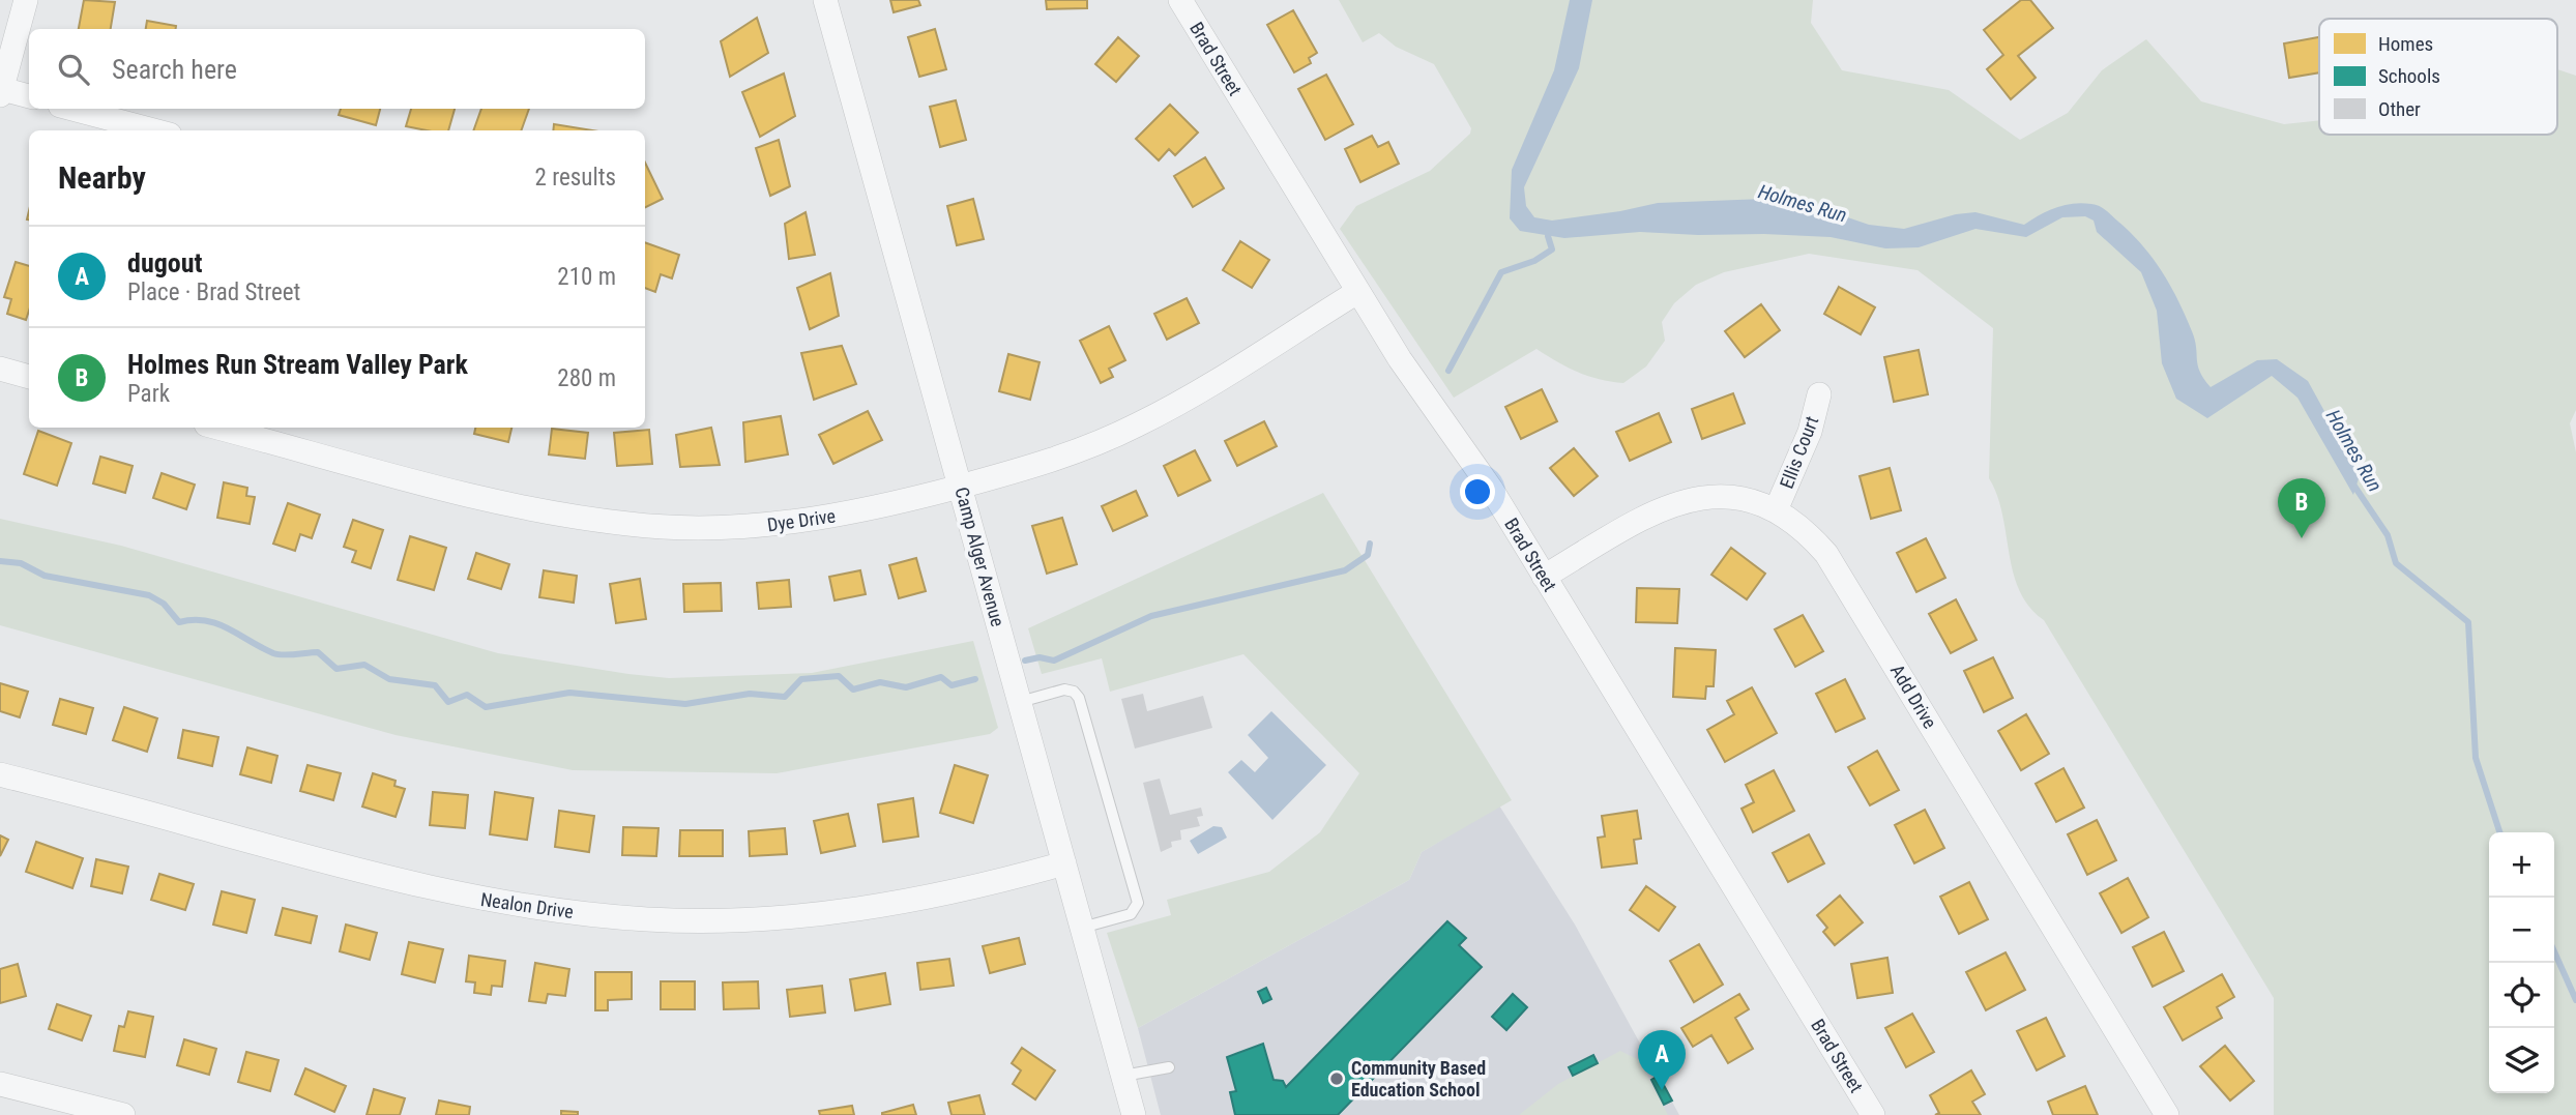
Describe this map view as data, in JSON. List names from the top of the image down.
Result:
{
  "streets": {
    "street": [
      "Brad Street",
      "Ellis Court",
      "Dye Drive",
      "Camp Alger Avenue",
      "Add Drive",
      "Nealon Drive"
    ]
  },
  "crossings": [
    ["Brad Street", "Dye Drive"],
    ["Brad Street", "Add Drive"],
    ["Ellis Court", "Add Drive"],
    ["Dye Drive", "Camp Alger Avenue"],
    ["Camp Alger Avenue", "Nealon Drive"]
  ],
  "water": ["Holmes Run"],
  "places": ["Community Based Education School"],
  "legend": ["Homes", "Schools", "Other"],
  "page": {
    "search": "Search here",
    "heading": ["Nearby", "2 results"],
    "list": [
      {
        "mark": "A",
        "name": "dugout",
        "note": "Place · Brad Street",
        "value": "210 m"
      },
      {
        "mark": "B",
        "name": "Holmes Run Stream Valley Park",
        "note": "Park",
        "value": "280 m"
      }
    ],
    "pins": ["B", "A"],
    "map_buttons": ["+", "−"]
  }
}
